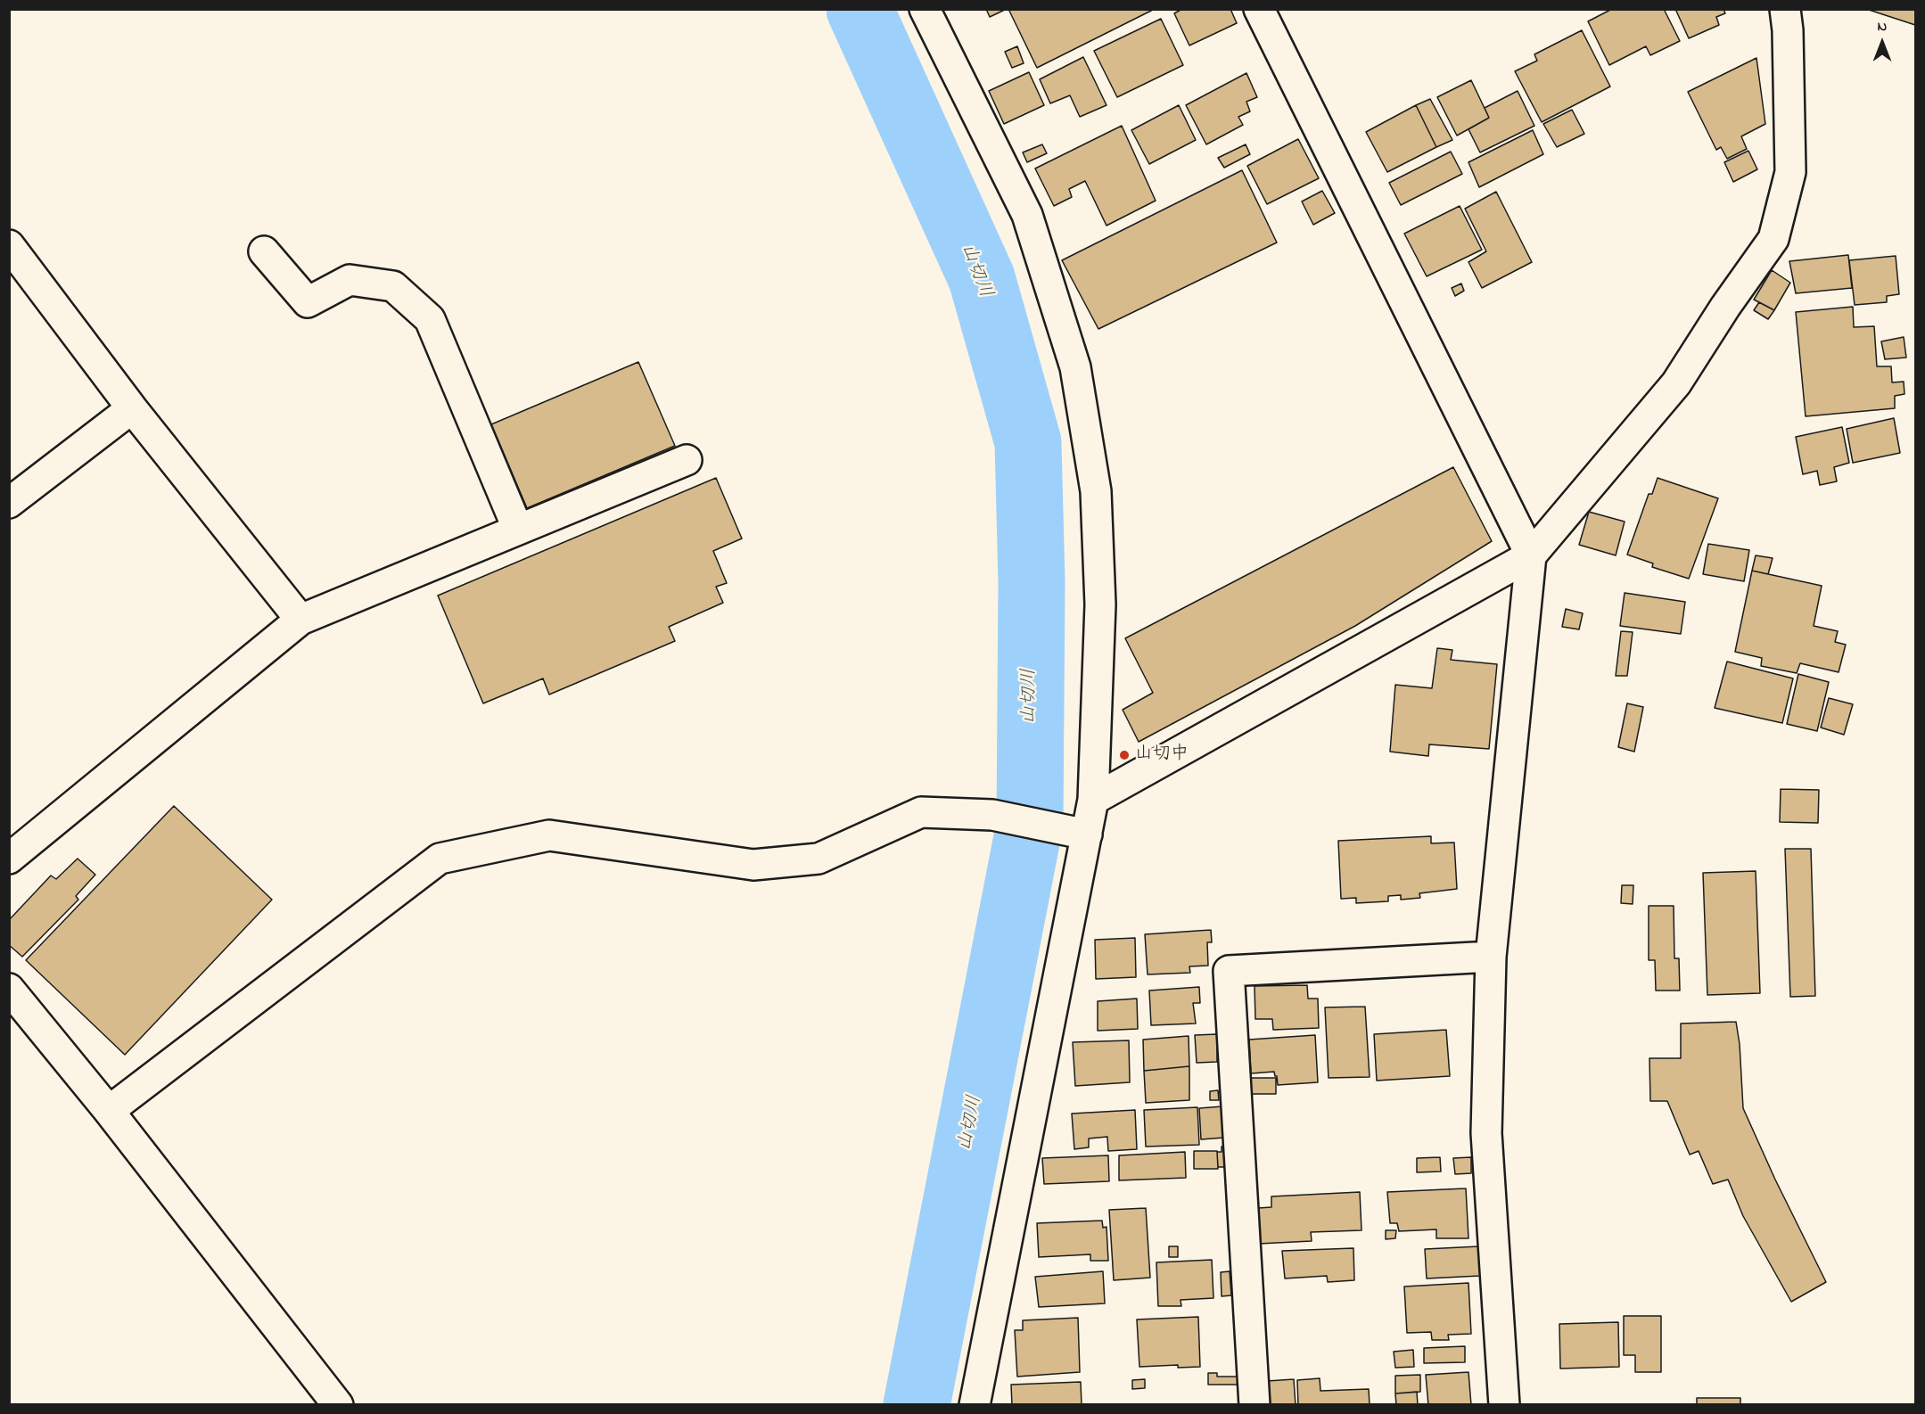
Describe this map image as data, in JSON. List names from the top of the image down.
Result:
{
  "water": ["山切川"],
  "places": ["山切中"],
  "north": "top"
}
